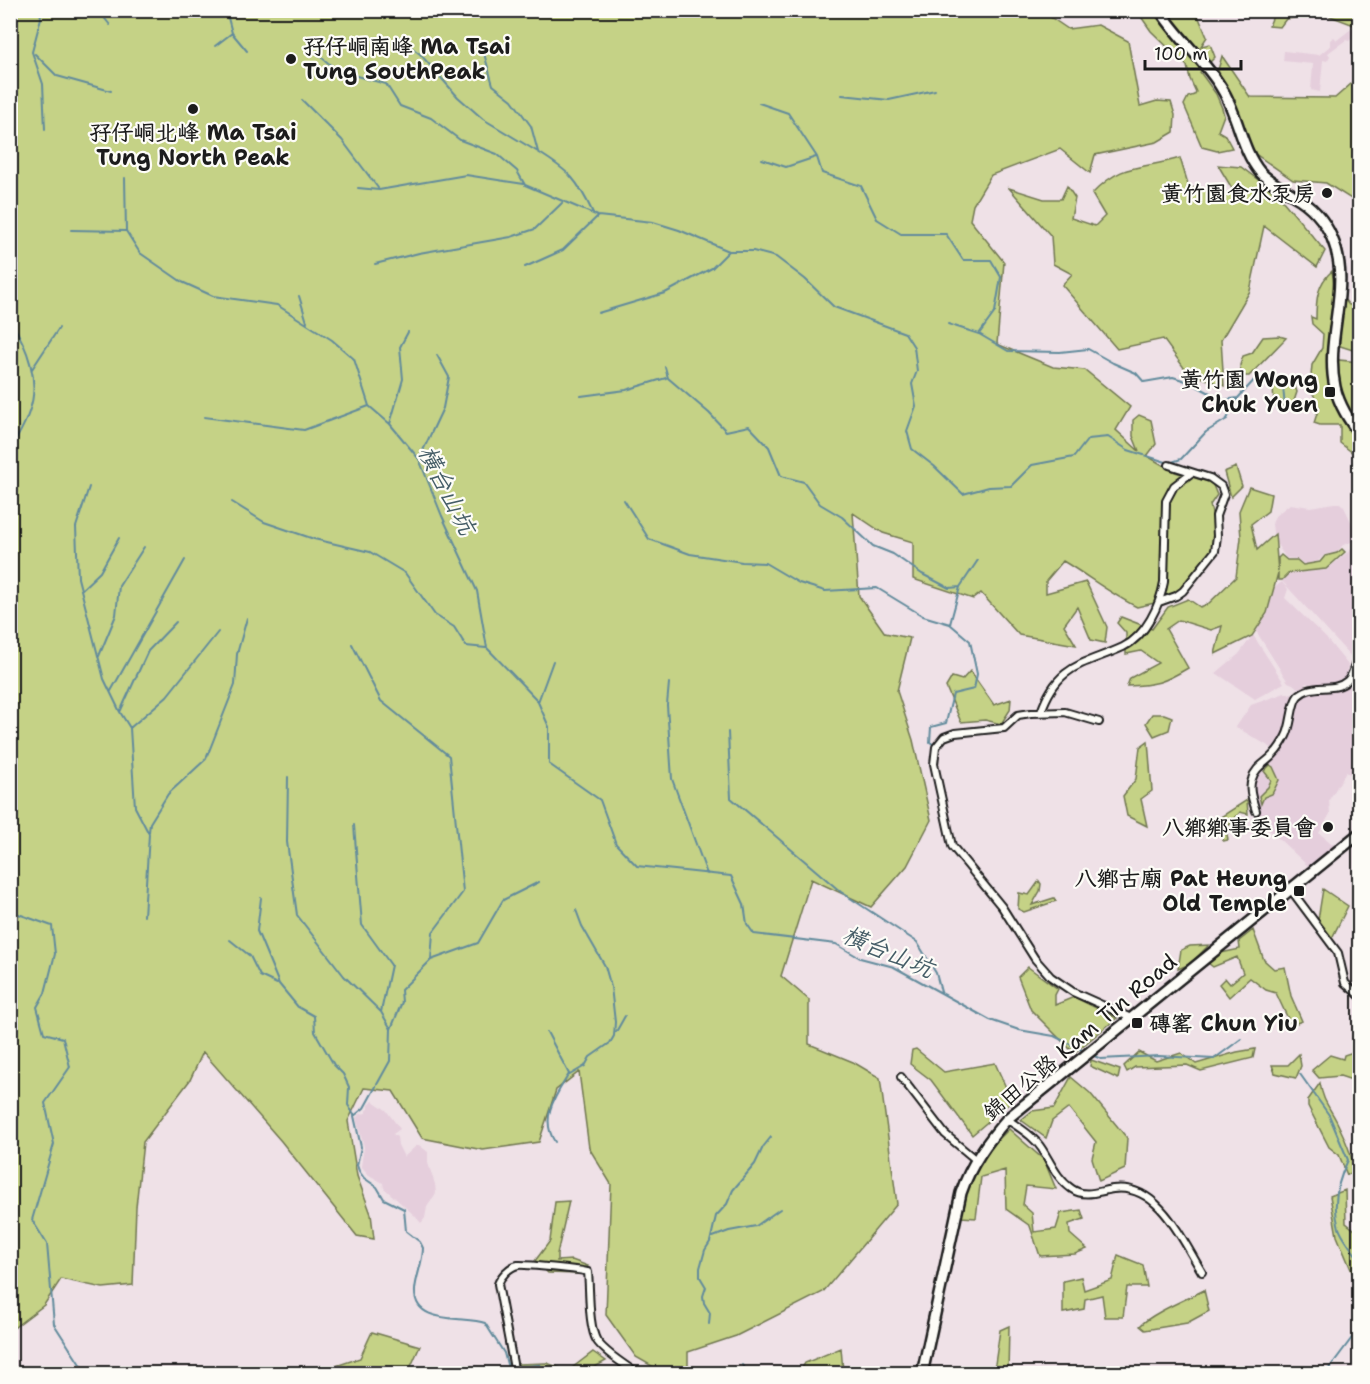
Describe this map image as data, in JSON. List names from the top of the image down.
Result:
{
  "streets": {
    "main road": ["錦田公路 Kam Tin Road"]
  },
  "water": ["橫台山坑"],
  "places": {
    "other": [
      "孖仔峒南峰 Ma Tsai Tung SouthPeak",
      "孖仔峒北峰 Ma Tsai Tung North Peak",
      "黃竹園食水泵房",
      "八鄉鄉事委員會"
    ],
    "transit": ["黃竹園 Wong Chuk Yuen", "八鄉古廟 Pat Heung Old Temple", "磚窰 Chun Yiu"]
  },
  "scale_bar": "100 m"
}
